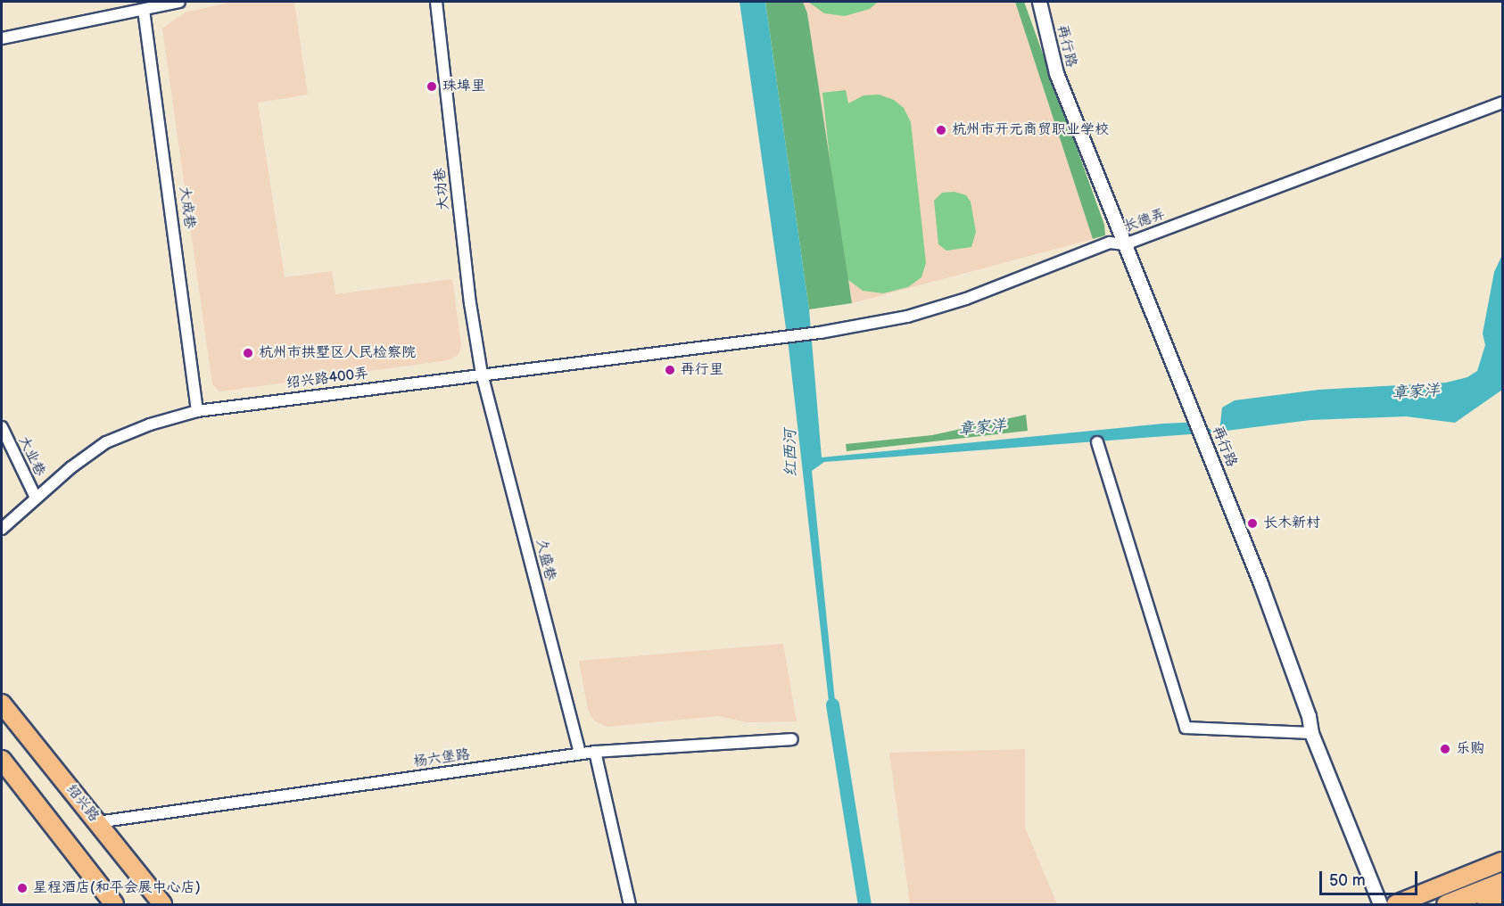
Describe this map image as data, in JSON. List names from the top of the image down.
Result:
{
  "streets": {
    "main road": ["绍兴路"],
    "street": [
      "再行路",
      "大功巷",
      "大成巷",
      "长德弄",
      "绍兴路400弄",
      "大业巷",
      "久盛巷",
      "杨六堡路"
    ]
  },
  "crossings": [
    ["再行路", "长德弄"],
    ["大功巷", "绍兴路400弄"],
    ["大功巷", "久盛巷"],
    ["大成巷", "绍兴路400弄"],
    ["长德弄", "绍兴路400弄"],
    ["绍兴路400弄", "大业巷"],
    ["绍兴路400弄", "久盛巷"],
    ["久盛巷", "杨六堡路"],
    ["杨六堡路", "绍兴路"]
  ],
  "water": ["章家洋", "红西河"],
  "places": [
    "珠埠里",
    "杭州市开元商贸职业学校",
    "杭州市拱墅区人民检察院",
    "再行里",
    "长木新村",
    "乐购",
    "星程酒店(和平会展中心店)"
  ],
  "scale_bar": "50 m"
}
